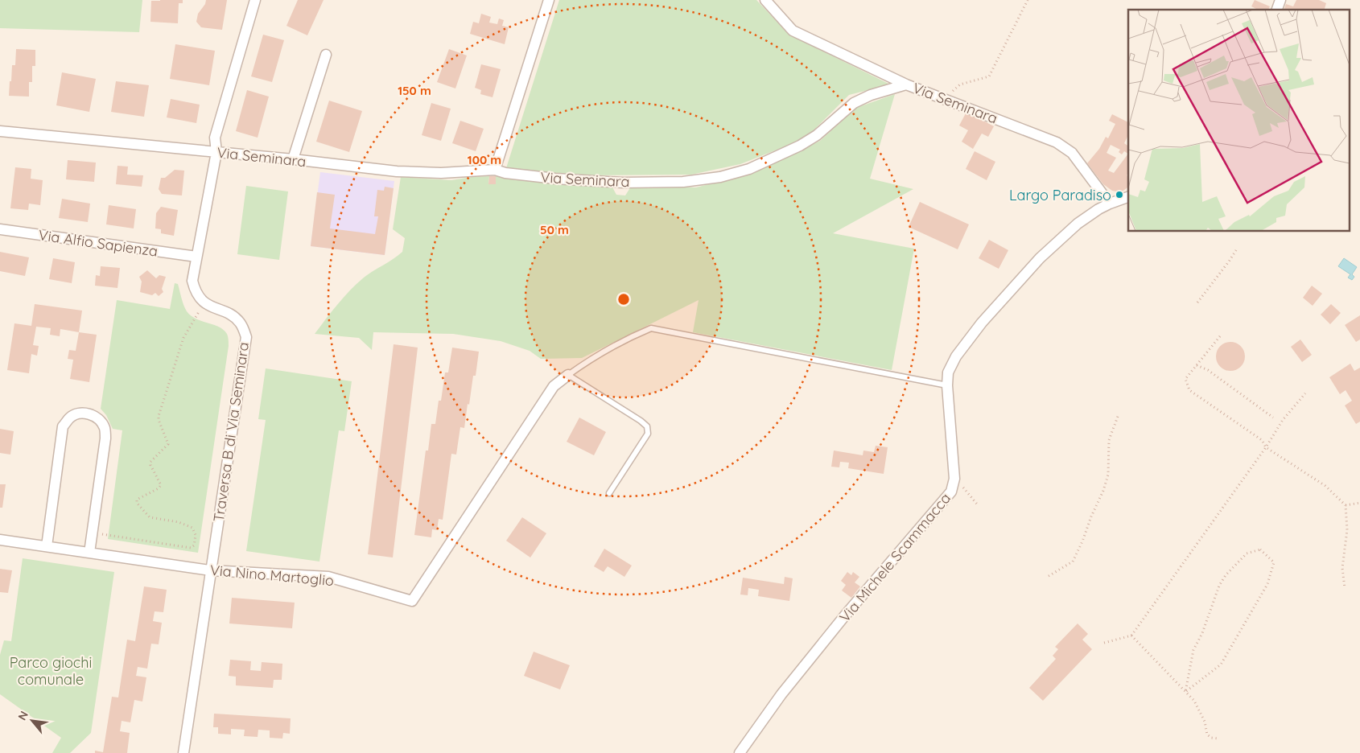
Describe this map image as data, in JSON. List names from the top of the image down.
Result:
{
  "streets": {
    "street": [
      "Via Seminara",
      "Via Alfio Sapienza",
      "Traversa B di Via Seminara",
      "Via Michele Scammacca",
      "Via Nino Martoglio"
    ]
  },
  "crossings": [
    ["Via Seminara", "Traversa B di Via Seminara"],
    ["Via Seminara", "Via Michele Scammacca"],
    ["Via Alfio Sapienza", "Traversa B di Via Seminara"],
    ["Traversa B di Via Seminara", "Via Nino Martoglio"]
  ],
  "parks": ["Parco giochi comunale"],
  "places": ["Largo Paradiso"],
  "north": "top left",
  "rings": ["150 m", "100 m", "50 m"]
}
